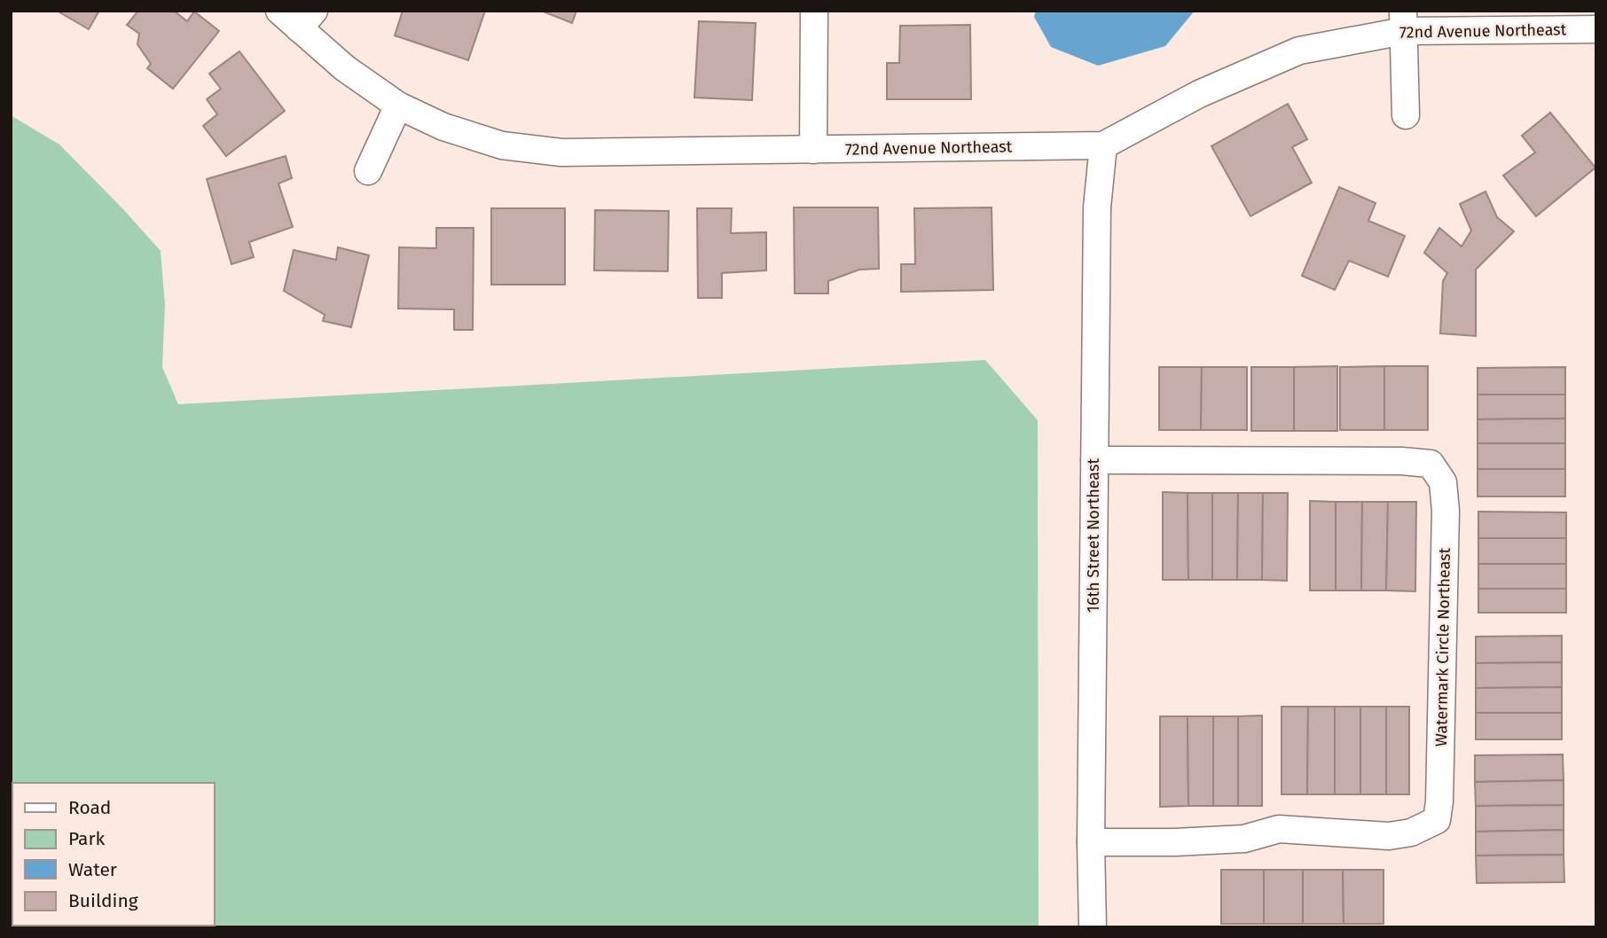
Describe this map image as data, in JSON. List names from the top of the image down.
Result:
{
  "streets": {
    "street": ["72nd Avenue Northeast", "16th Street Northeast", "Watermark Circle Northeast"]
  },
  "crossings": [
    ["72nd Avenue Northeast", "16th Street Northeast"],
    ["16th Street Northeast", "Watermark Circle Northeast"]
  ],
  "legend": [
    "Road",
    "Park",
    "Water",
    "Building"
  ]
}
